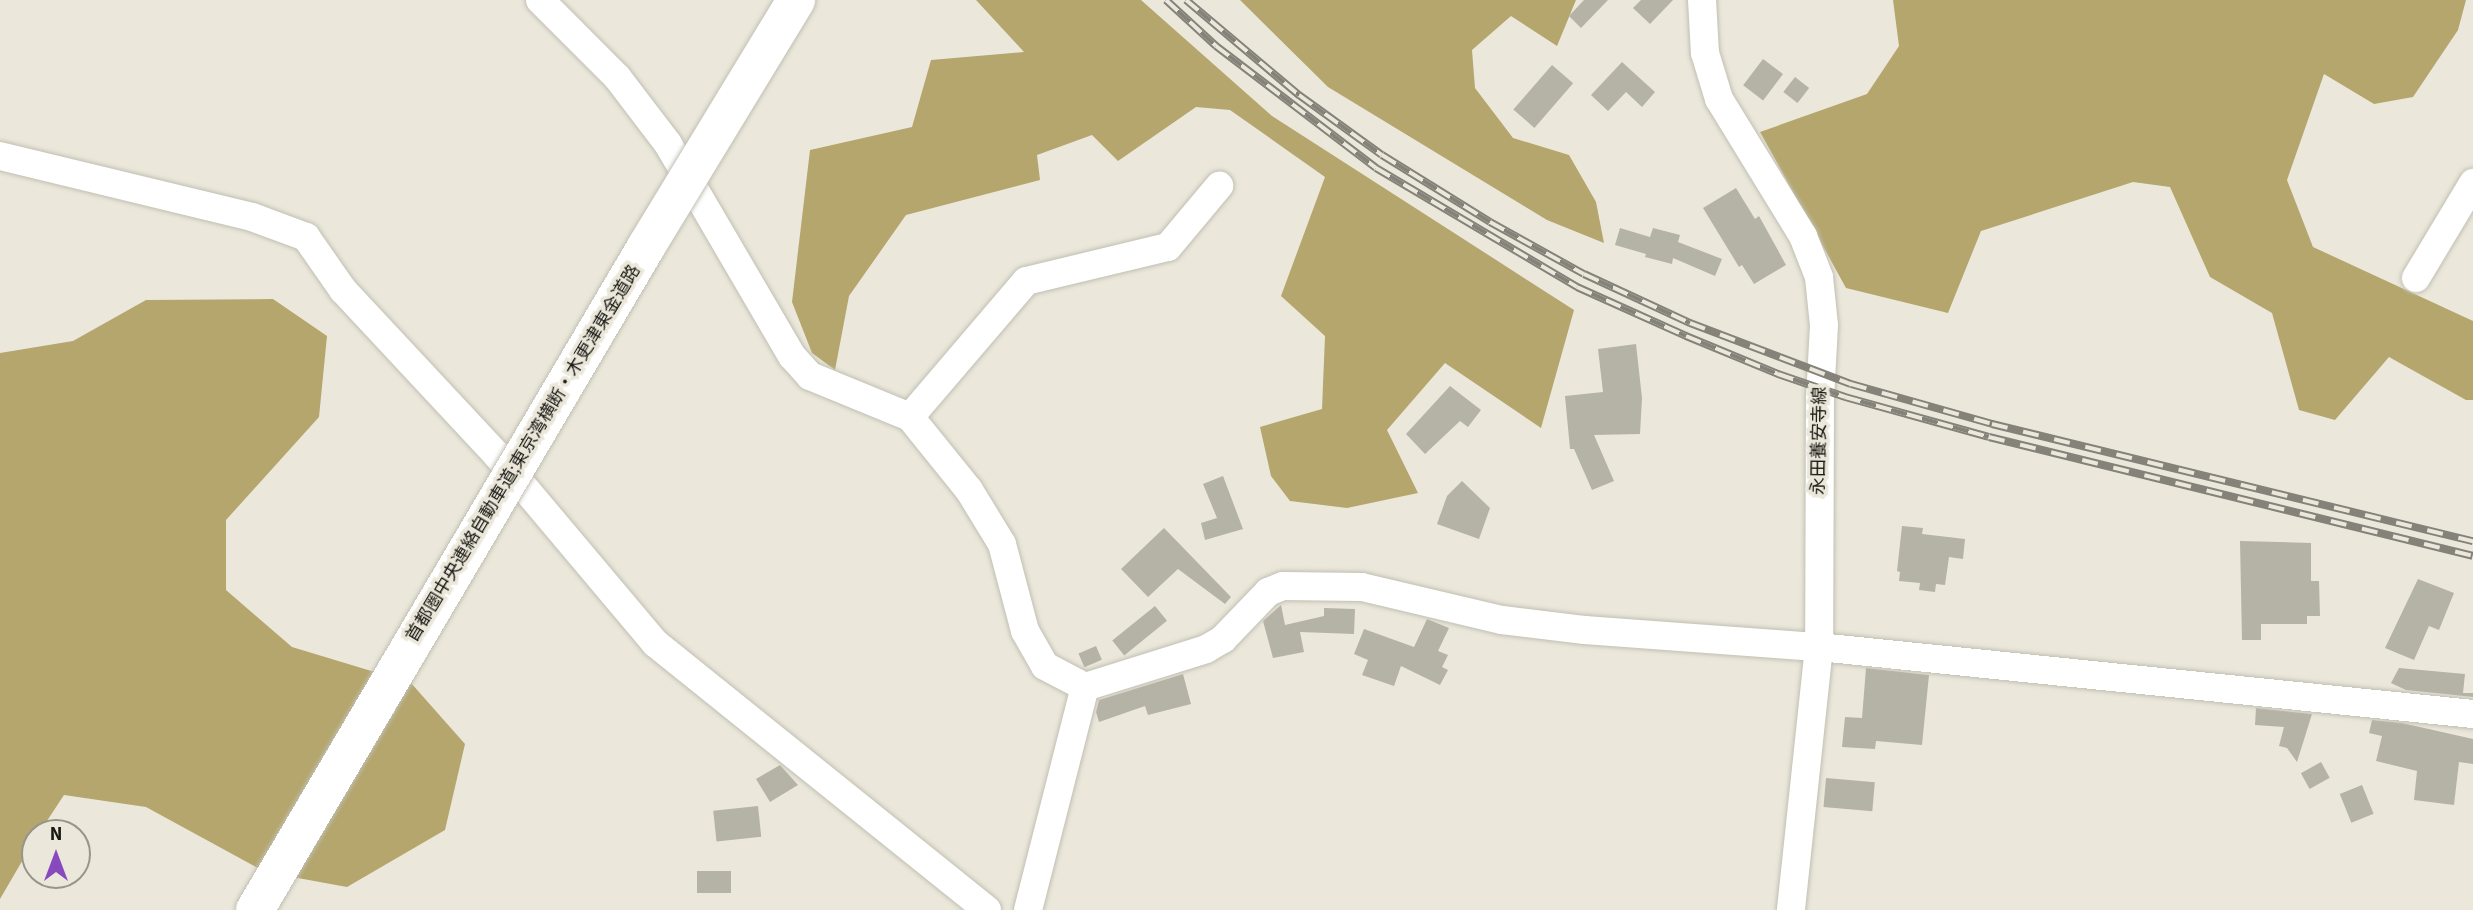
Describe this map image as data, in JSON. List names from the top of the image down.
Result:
{
  "streets": {
    "highway": ["首都圏中央連絡自動車道;東京湾横断・木更津東金道路"],
    "street": ["永田養安寺線"]
  },
  "north": "top"
}
